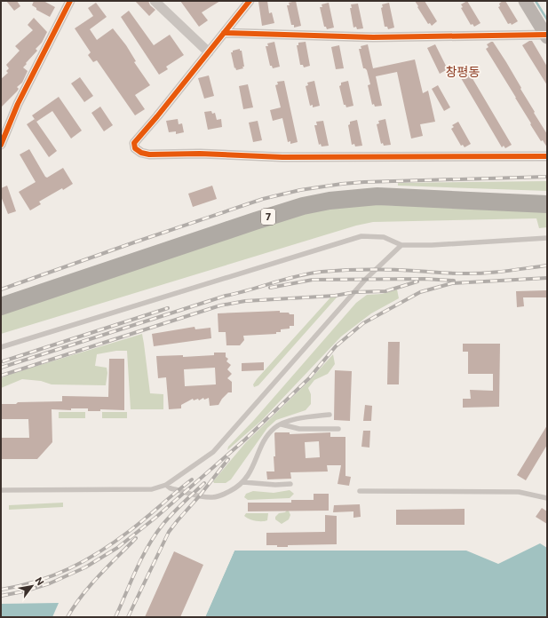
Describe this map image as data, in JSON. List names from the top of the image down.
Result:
{
  "streets": {
    "highway": ["7"]
  },
  "districts": ["창평동"],
  "north": "top right"
}
